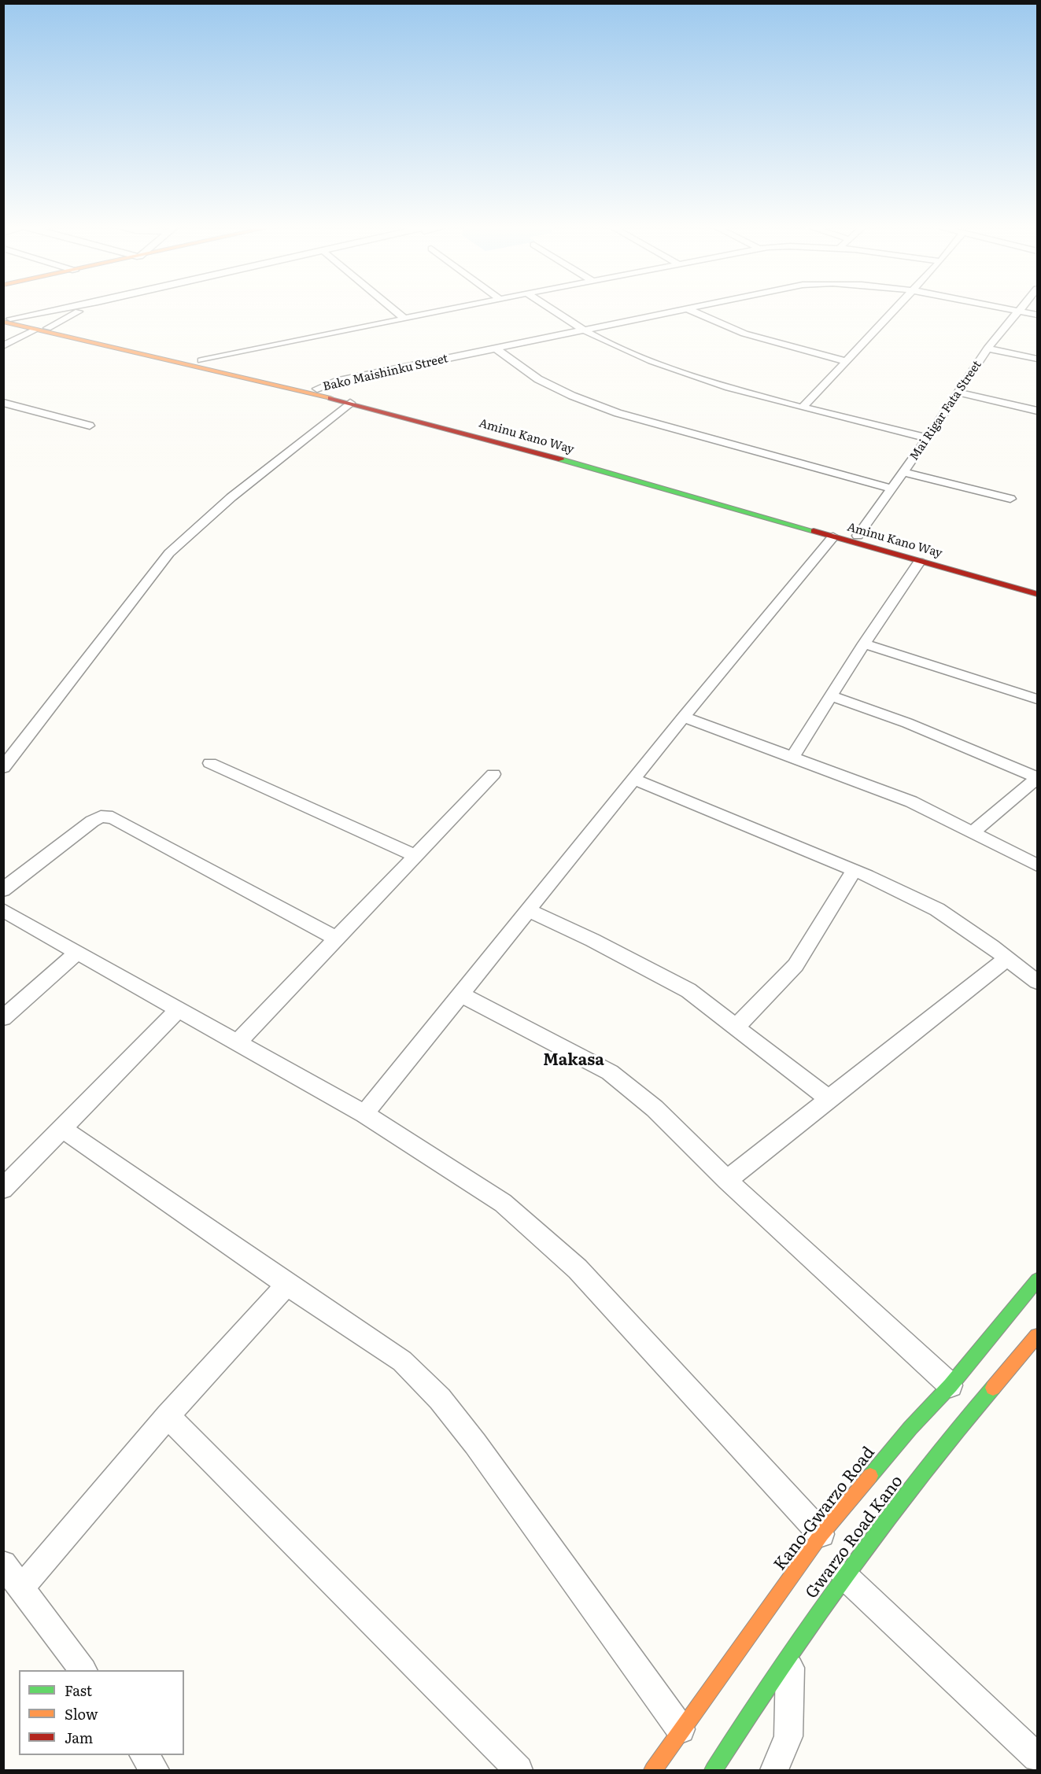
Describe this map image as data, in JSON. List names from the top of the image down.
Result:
{
  "streets": {
    "main road": ["Aminu Kano Way", "Kano-Gwarzo Road", "Gwarzo Road Kano"],
    "street": ["Bako Maishinku Street", "Mai Rigar Fata Street"]
  },
  "crossings": [
    ["Bako Maishinku Street", "Mai Rigar Fata Street"],
    ["Bako Maishinku Street", "Aminu Kano Way"],
    ["Mai Rigar Fata Street", "Aminu Kano Way"]
  ],
  "districts": ["Makasa"],
  "legend": ["Fast", "Slow", "Jam"]
}
